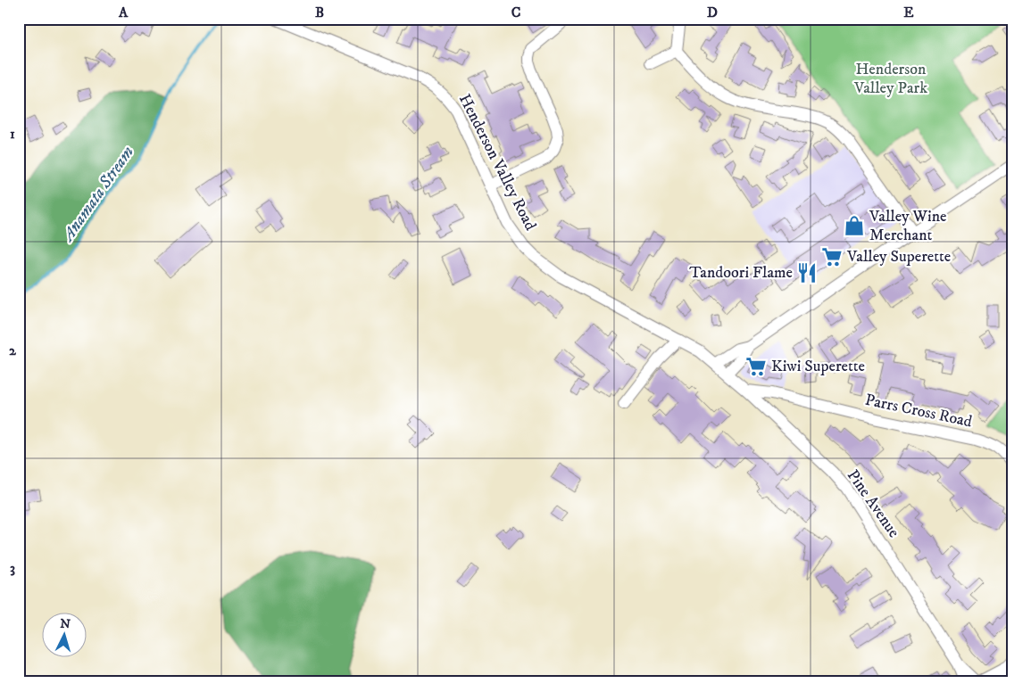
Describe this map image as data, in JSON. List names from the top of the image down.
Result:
{
  "streets": {
    "street": ["Henderson Valley Road", "Parrs Cross Road", "Pine Avenue"]
  },
  "crossings": [
    ["Henderson Valley Road", "Pine Avenue"],
    ["Parrs Cross Road", "Pine Avenue"]
  ],
  "water": ["Anamata Stream"],
  "parks": ["Henderson Valley Park"],
  "places": {
    "shop": ["Valley Wine Merchant"],
    "supermarket": ["Valley Superette", "Kiwi Superette"],
    "restaurant": ["Tandoori Flame"]
  },
  "north": "top",
  "grid": {
    "columns": [
      "A",
      "B",
      "C",
      "D",
      "E"
    ],
    "rows": ["1", "2", "3"]
  }
}
